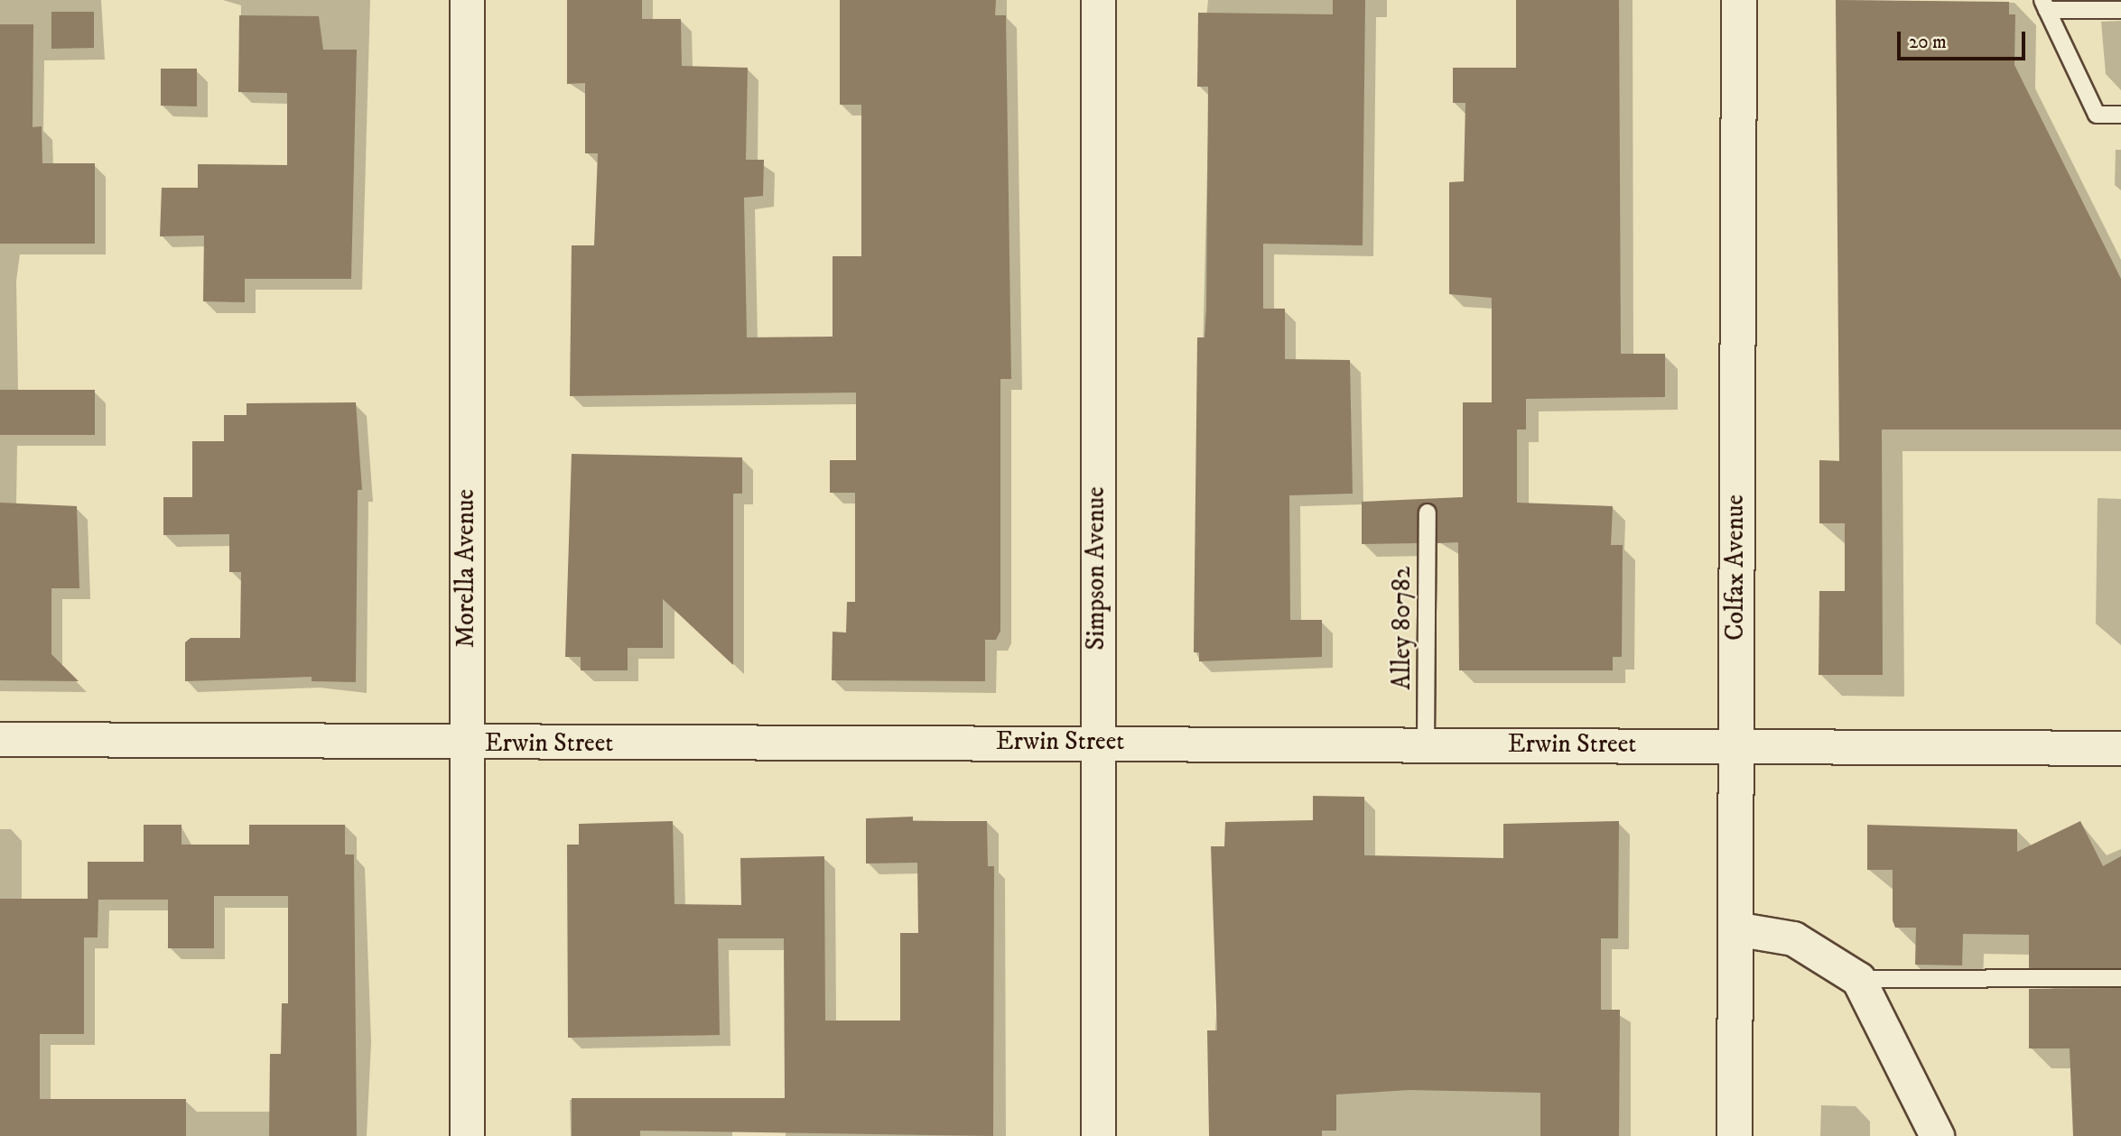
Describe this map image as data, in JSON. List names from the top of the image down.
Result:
{
  "streets": {
    "main road": ["Colfax Avenue"],
    "street": ["Morella Avenue", "Simpson Avenue", "Erwin Street"],
    "lane": ["Alley 80782"]
  },
  "crossings": [
    ["Colfax Avenue", "Erwin Street"],
    ["Morella Avenue", "Erwin Street"],
    ["Simpson Avenue", "Erwin Street"],
    ["Alley 80782", "Erwin Street"]
  ],
  "scale_bar": "20 m"
}
